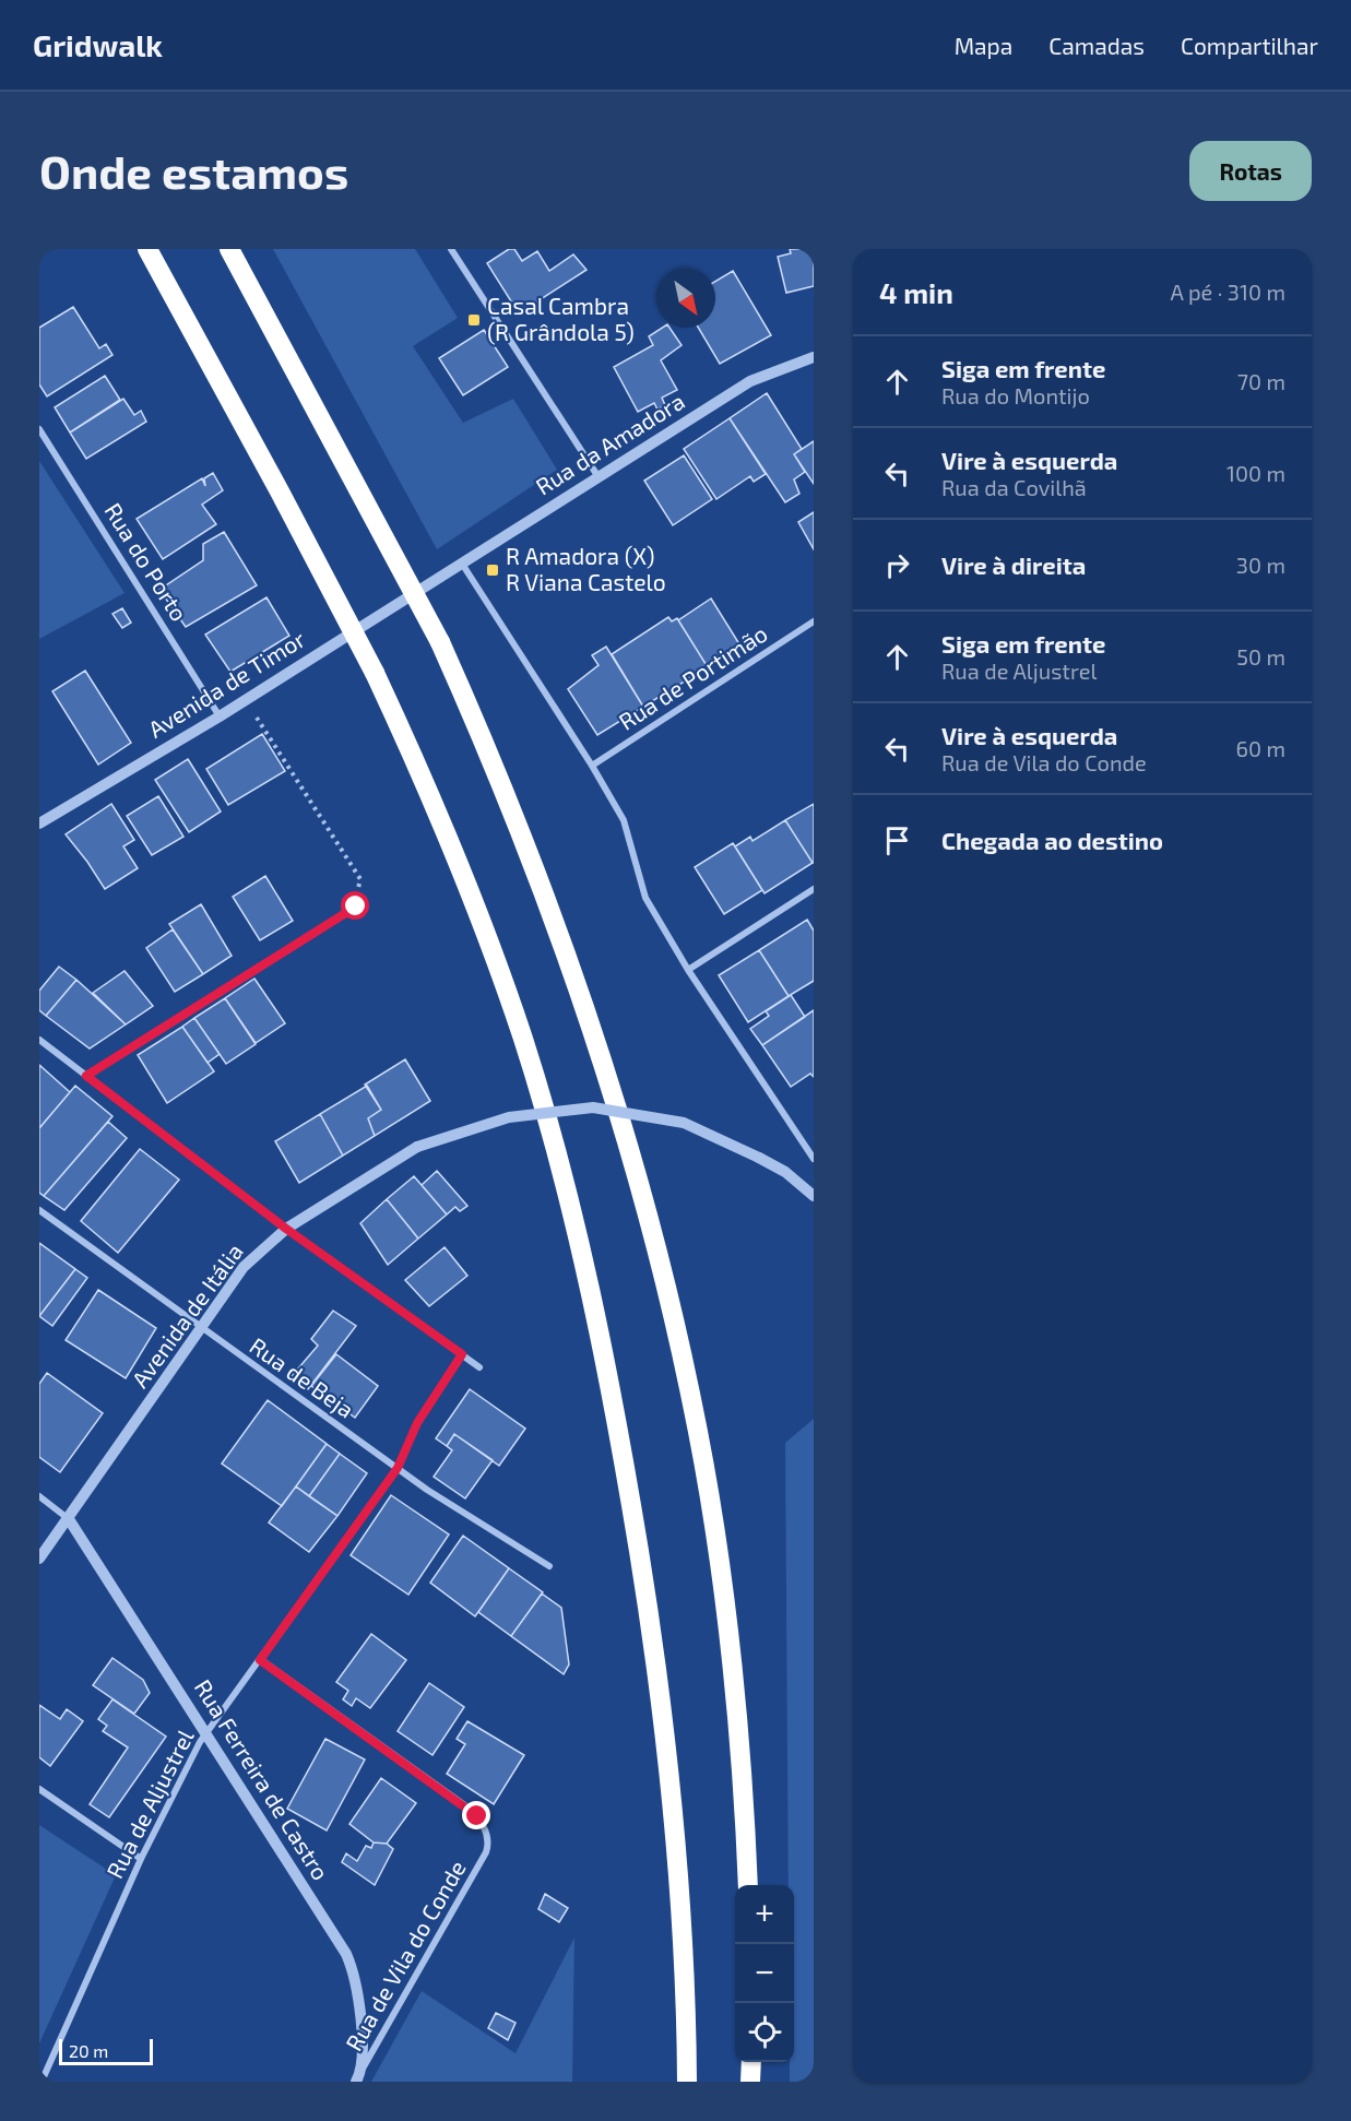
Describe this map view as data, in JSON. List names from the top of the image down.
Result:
{
  "streets": {
    "street": [
      "Rua da Amadora",
      "Rua do Porto",
      "Rua de Portimão",
      "Avenida de Timor",
      "Avenida de Itália",
      "Rua de Beja",
      "Rua Ferreira de Castro",
      "Rua de Aljustrel",
      "Rua de Vila do Conde"
    ]
  },
  "crossings": [
    ["Rua da Amadora", "Avenida de Timor"],
    ["Rua do Porto", "Avenida de Timor"],
    ["Avenida de Itália", "Rua de Beja"],
    ["Avenida de Itália", "Rua Ferreira de Castro"],
    ["Rua de Beja", "Rua de Aljustrel"],
    ["Rua Ferreira de Castro", "Rua de Aljustrel"],
    ["Rua Ferreira de Castro", "Rua de Vila do Conde"],
    ["Rua de Aljustrel", "Rua de Vila do Conde"]
  ],
  "places": {
    "transit": ["Casal Cambra (R Grândola 5)", "R Amadora (X) R Viana Castelo"]
  },
  "scale_bar": "20 m",
  "north": "bottom right",
  "page": {
    "header": "Gridwalk",
    "nav": ["Mapa", "Camadas", "Compartilhar"],
    "buttons": "Rotas",
    "title": "Onde estamos",
    "heading": ["4 min", "A pé · 310 m"],
    "list": [
      ["Siga em frente", "Rua do Montijo", "70 m"],
      ["Vire à esquerda", "Rua da Covilhã", "100 m"],
      ["Vire à direita", "30 m"],
      ["Siga em frente", "Rua de Aljustrel", "50 m"],
      ["Vire à esquerda", "Rua de Vila do Conde", "60 m"],
      "Chegada ao destino"
    ],
    "map_buttons": ["+", "−"],
    "scale": "20 m"
  }
}
